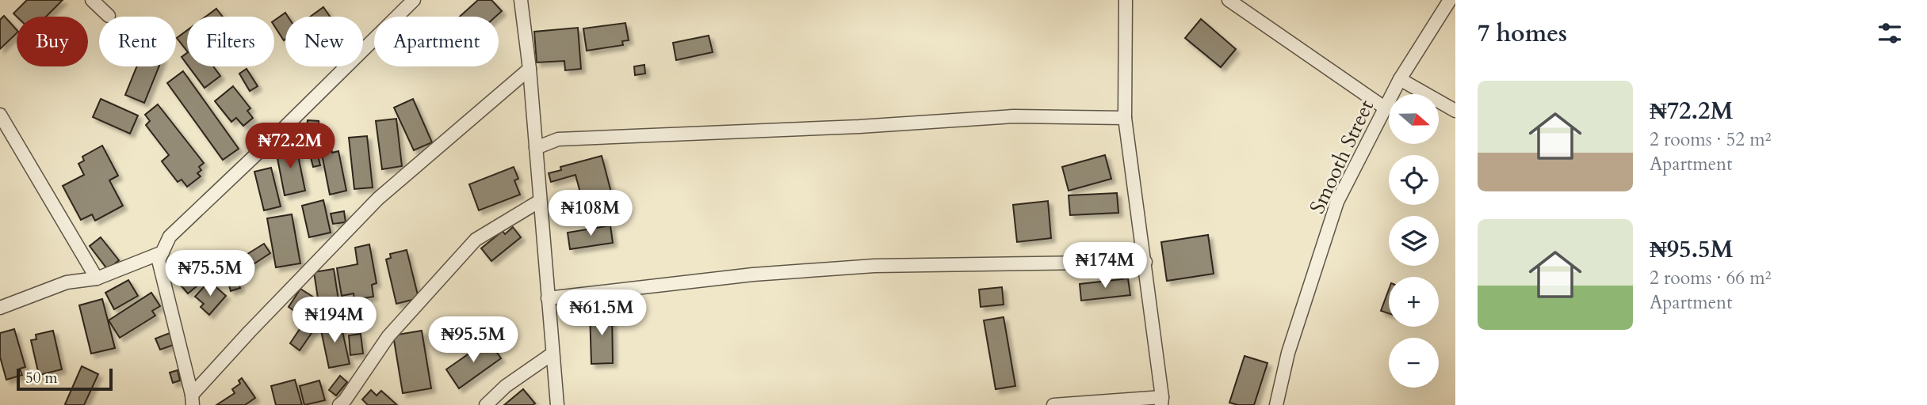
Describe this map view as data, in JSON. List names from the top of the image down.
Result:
{
  "streets": {
    "street": ["Smooth Street"]
  },
  "scale_bar": "50 m",
  "north": "right",
  "page": {
    "heading": "7 homes",
    "chip": [
      "Buy",
      "Rent",
      "Filters",
      "New",
      "Apartment"
    ],
    "list": [
      {
        "name": "₦72.2M",
        "note": "2 rooms · 52 m² · Apartment"
      },
      {
        "name": "₦95.5M",
        "note": "2 rooms · 66 m² · Apartment"
      }
    ],
    "map_buttons": ["+", "−"],
    "price": [
      "₦72.2M",
      "₦108M",
      "₦174M",
      "₦75.5M",
      "₦61.5M",
      "₦194M",
      "₦95.5M"
    ],
    "scale": "50 m"
  }
}
